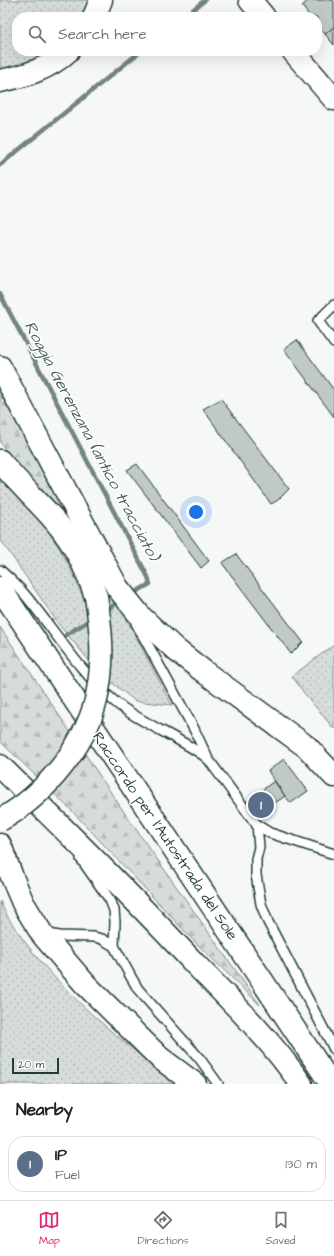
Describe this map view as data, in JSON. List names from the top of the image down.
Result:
{
  "streets": {
    "main road": ["Raccordo per l'Autostrada del Sole"]
  },
  "water": ["Roggia Gerenzana (antico tracciato)"],
  "scale_bar": "20 m",
  "page": {
    "search": "Search here",
    "pins": "1",
    "scale": "20 m",
    "heading": "Nearby",
    "list": [
      {
        "mark": "1",
        "name": "IP",
        "note": "Fuel",
        "value": "130 m"
      }
    ],
    "nav": ["Map", "Directions", "Saved"]
  }
}
